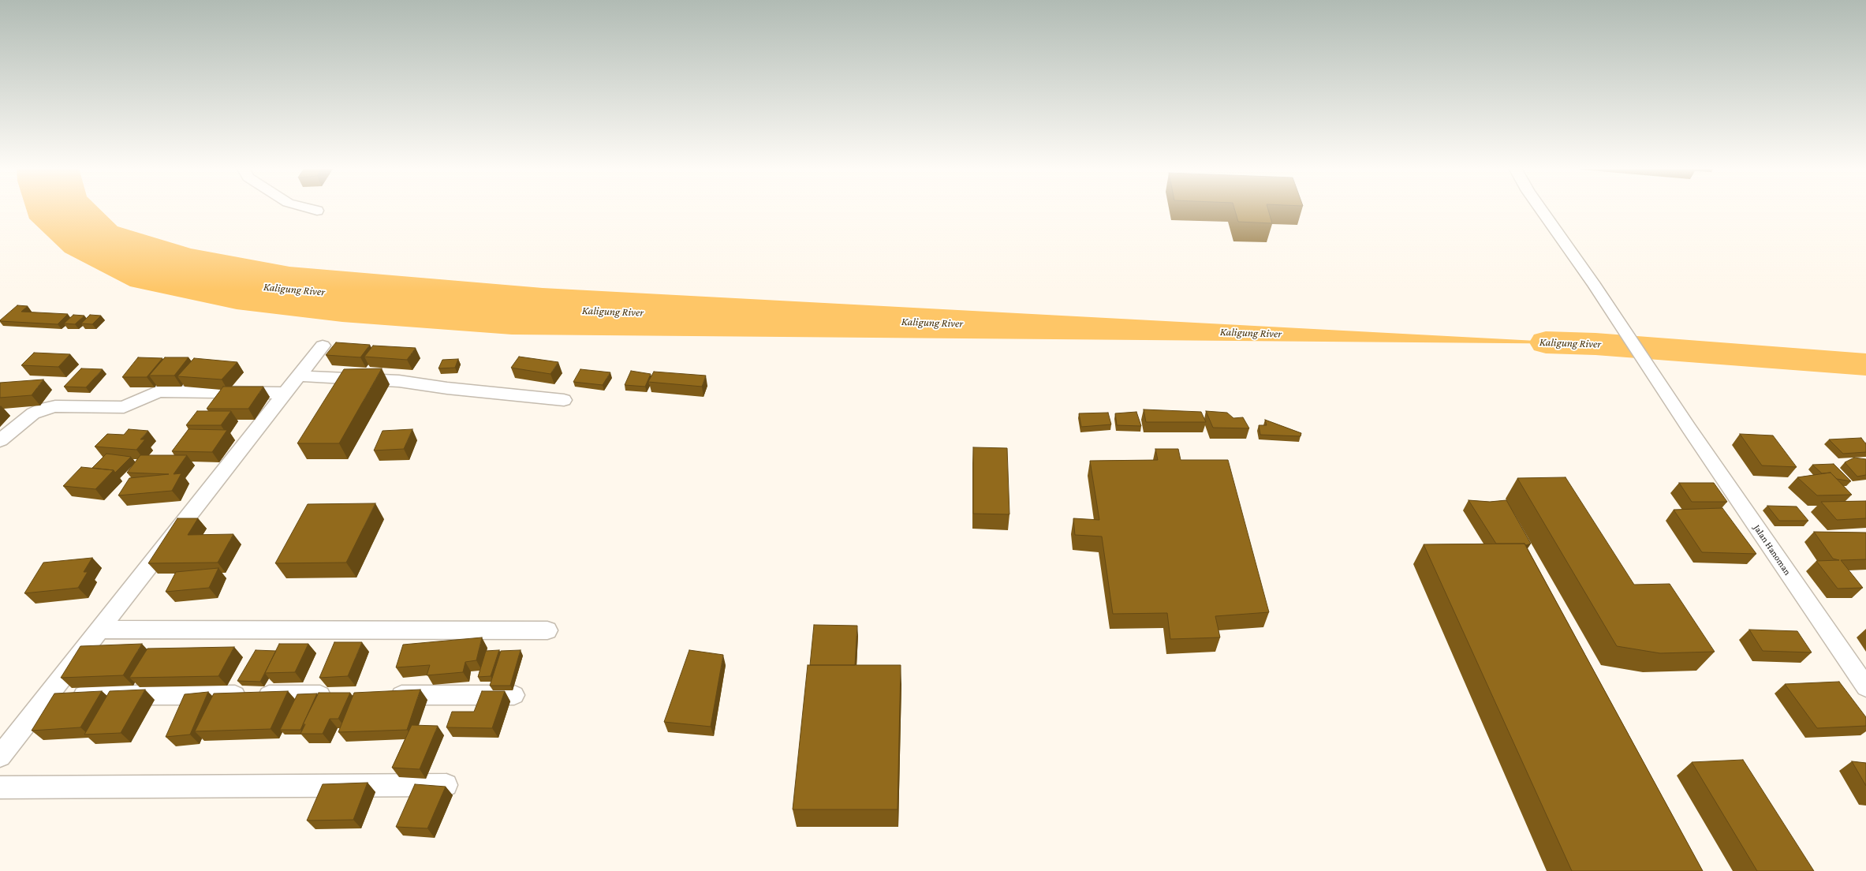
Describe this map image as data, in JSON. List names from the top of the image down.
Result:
{
  "streets": {
    "street": ["Jalan Hanoman"]
  },
  "water": ["Kaligung River"]
}
